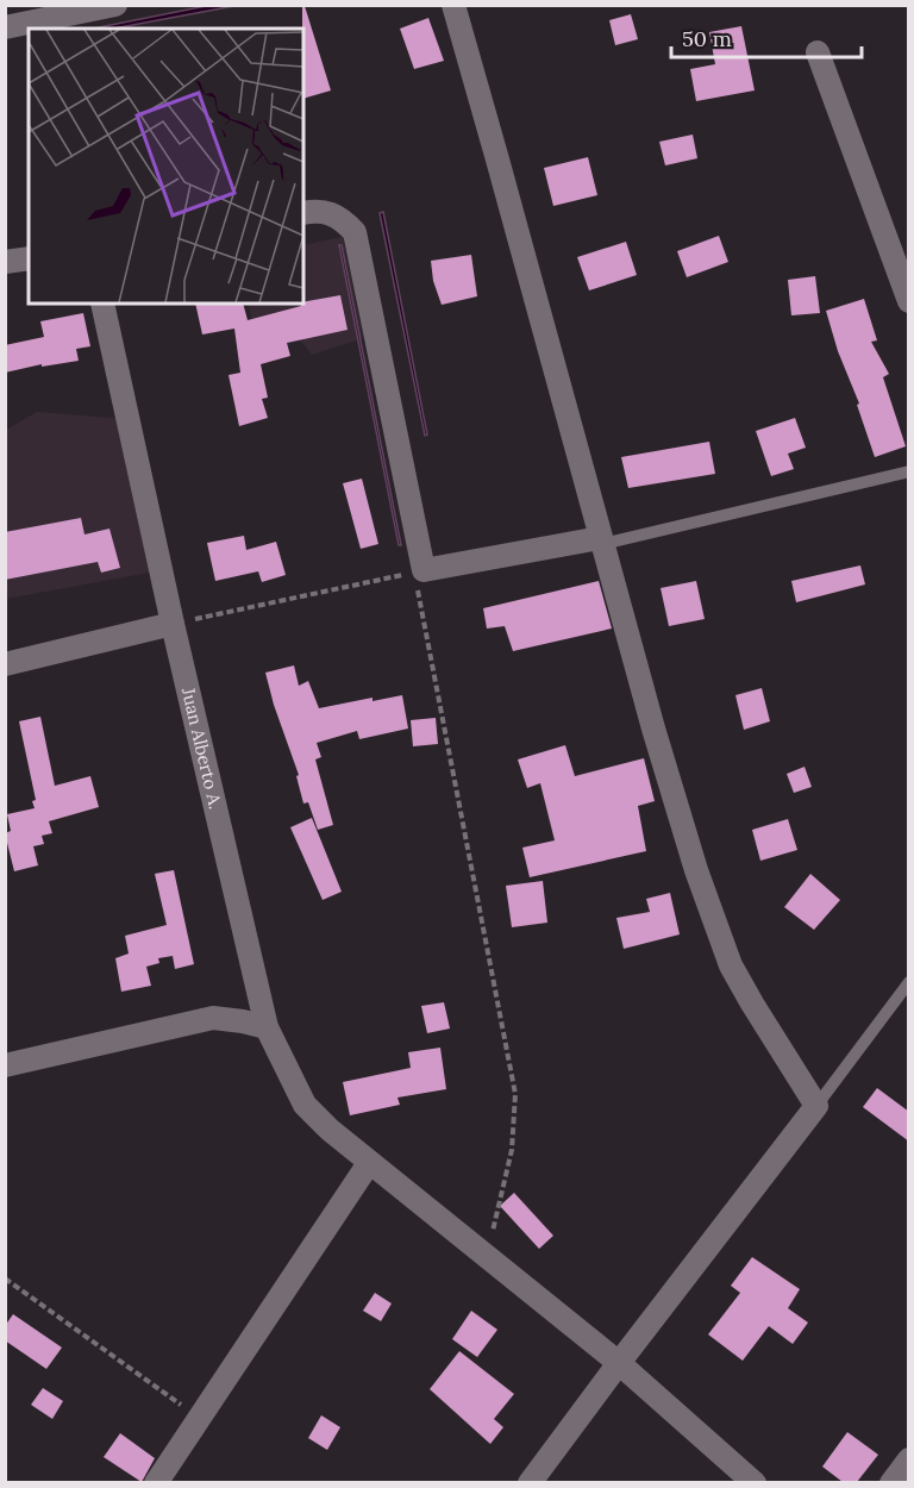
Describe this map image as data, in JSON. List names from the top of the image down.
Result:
{
  "streets": {
    "street": ["Juan Alberto A."]
  },
  "scale_bar": "50 m"
}
